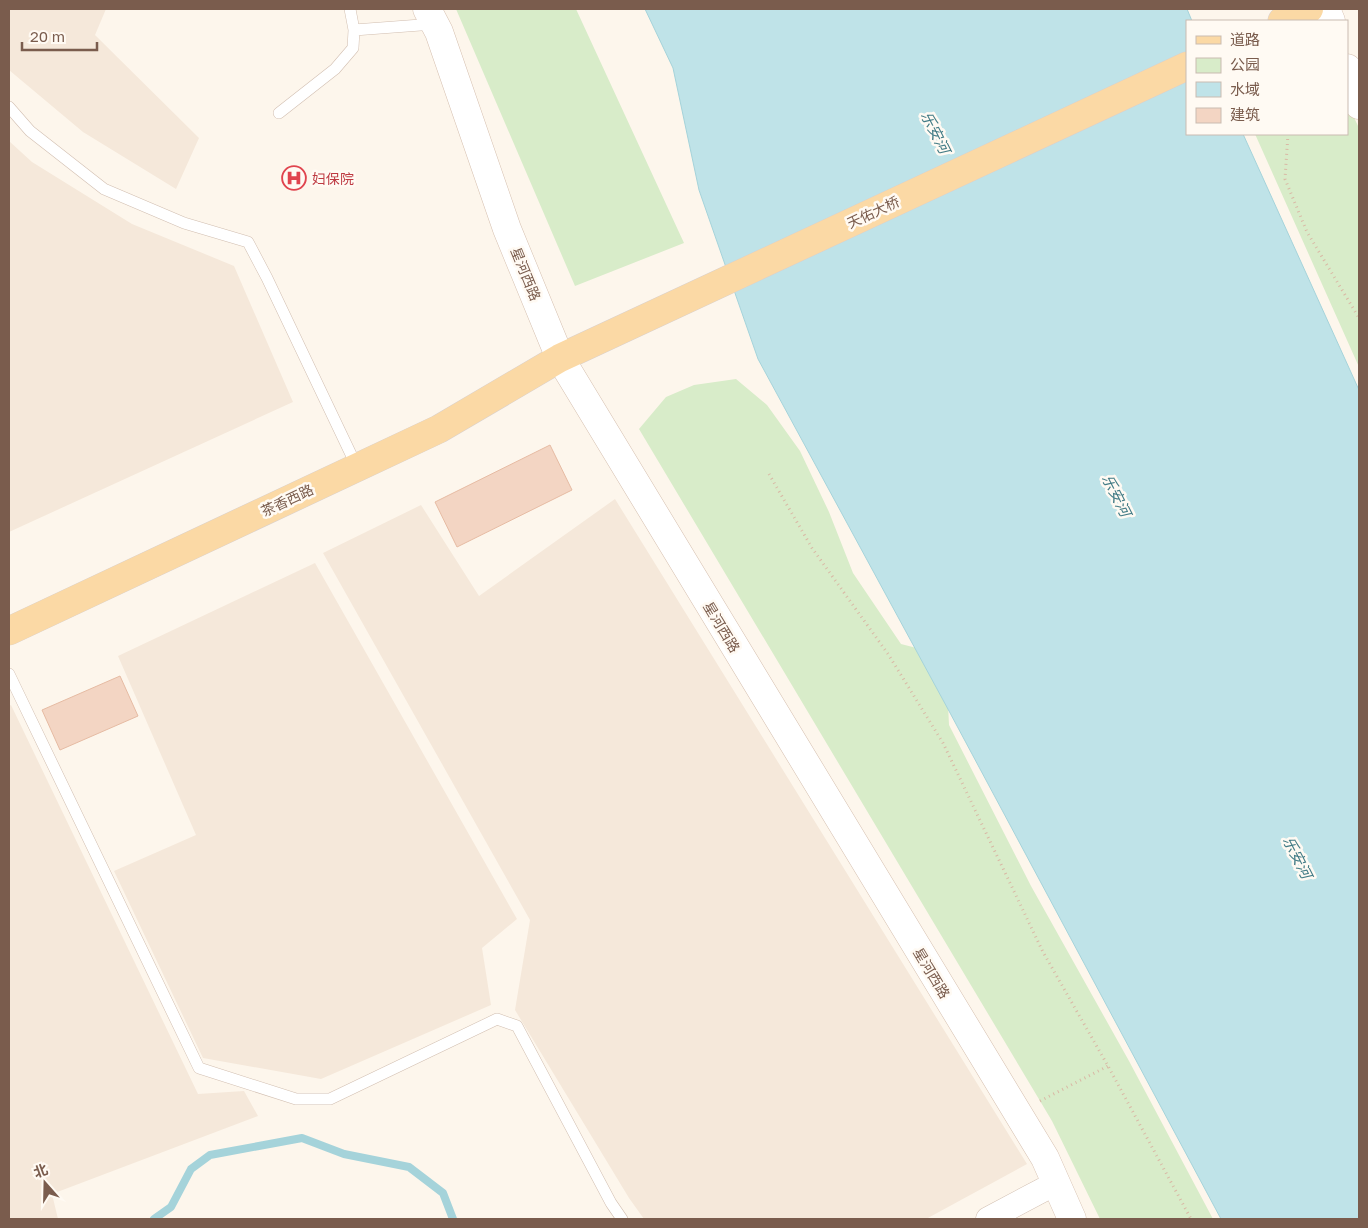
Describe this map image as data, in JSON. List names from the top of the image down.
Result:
{
  "streets": {
    "main road": ["天佑大桥", "茶香西路"],
    "street": ["星河西路"]
  },
  "crossings": [
    ["天佑大桥", "星河西路"],
    ["天佑大桥", "茶香西路"],
    ["星河西路", "茶香西路"]
  ],
  "water": ["乐安河"],
  "places": {
    "hospital": ["妇保院"]
  },
  "legend": [
    "道路",
    "公园",
    "水域",
    "建筑"
  ],
  "scale_bar": "20 m",
  "north": "top"
}
